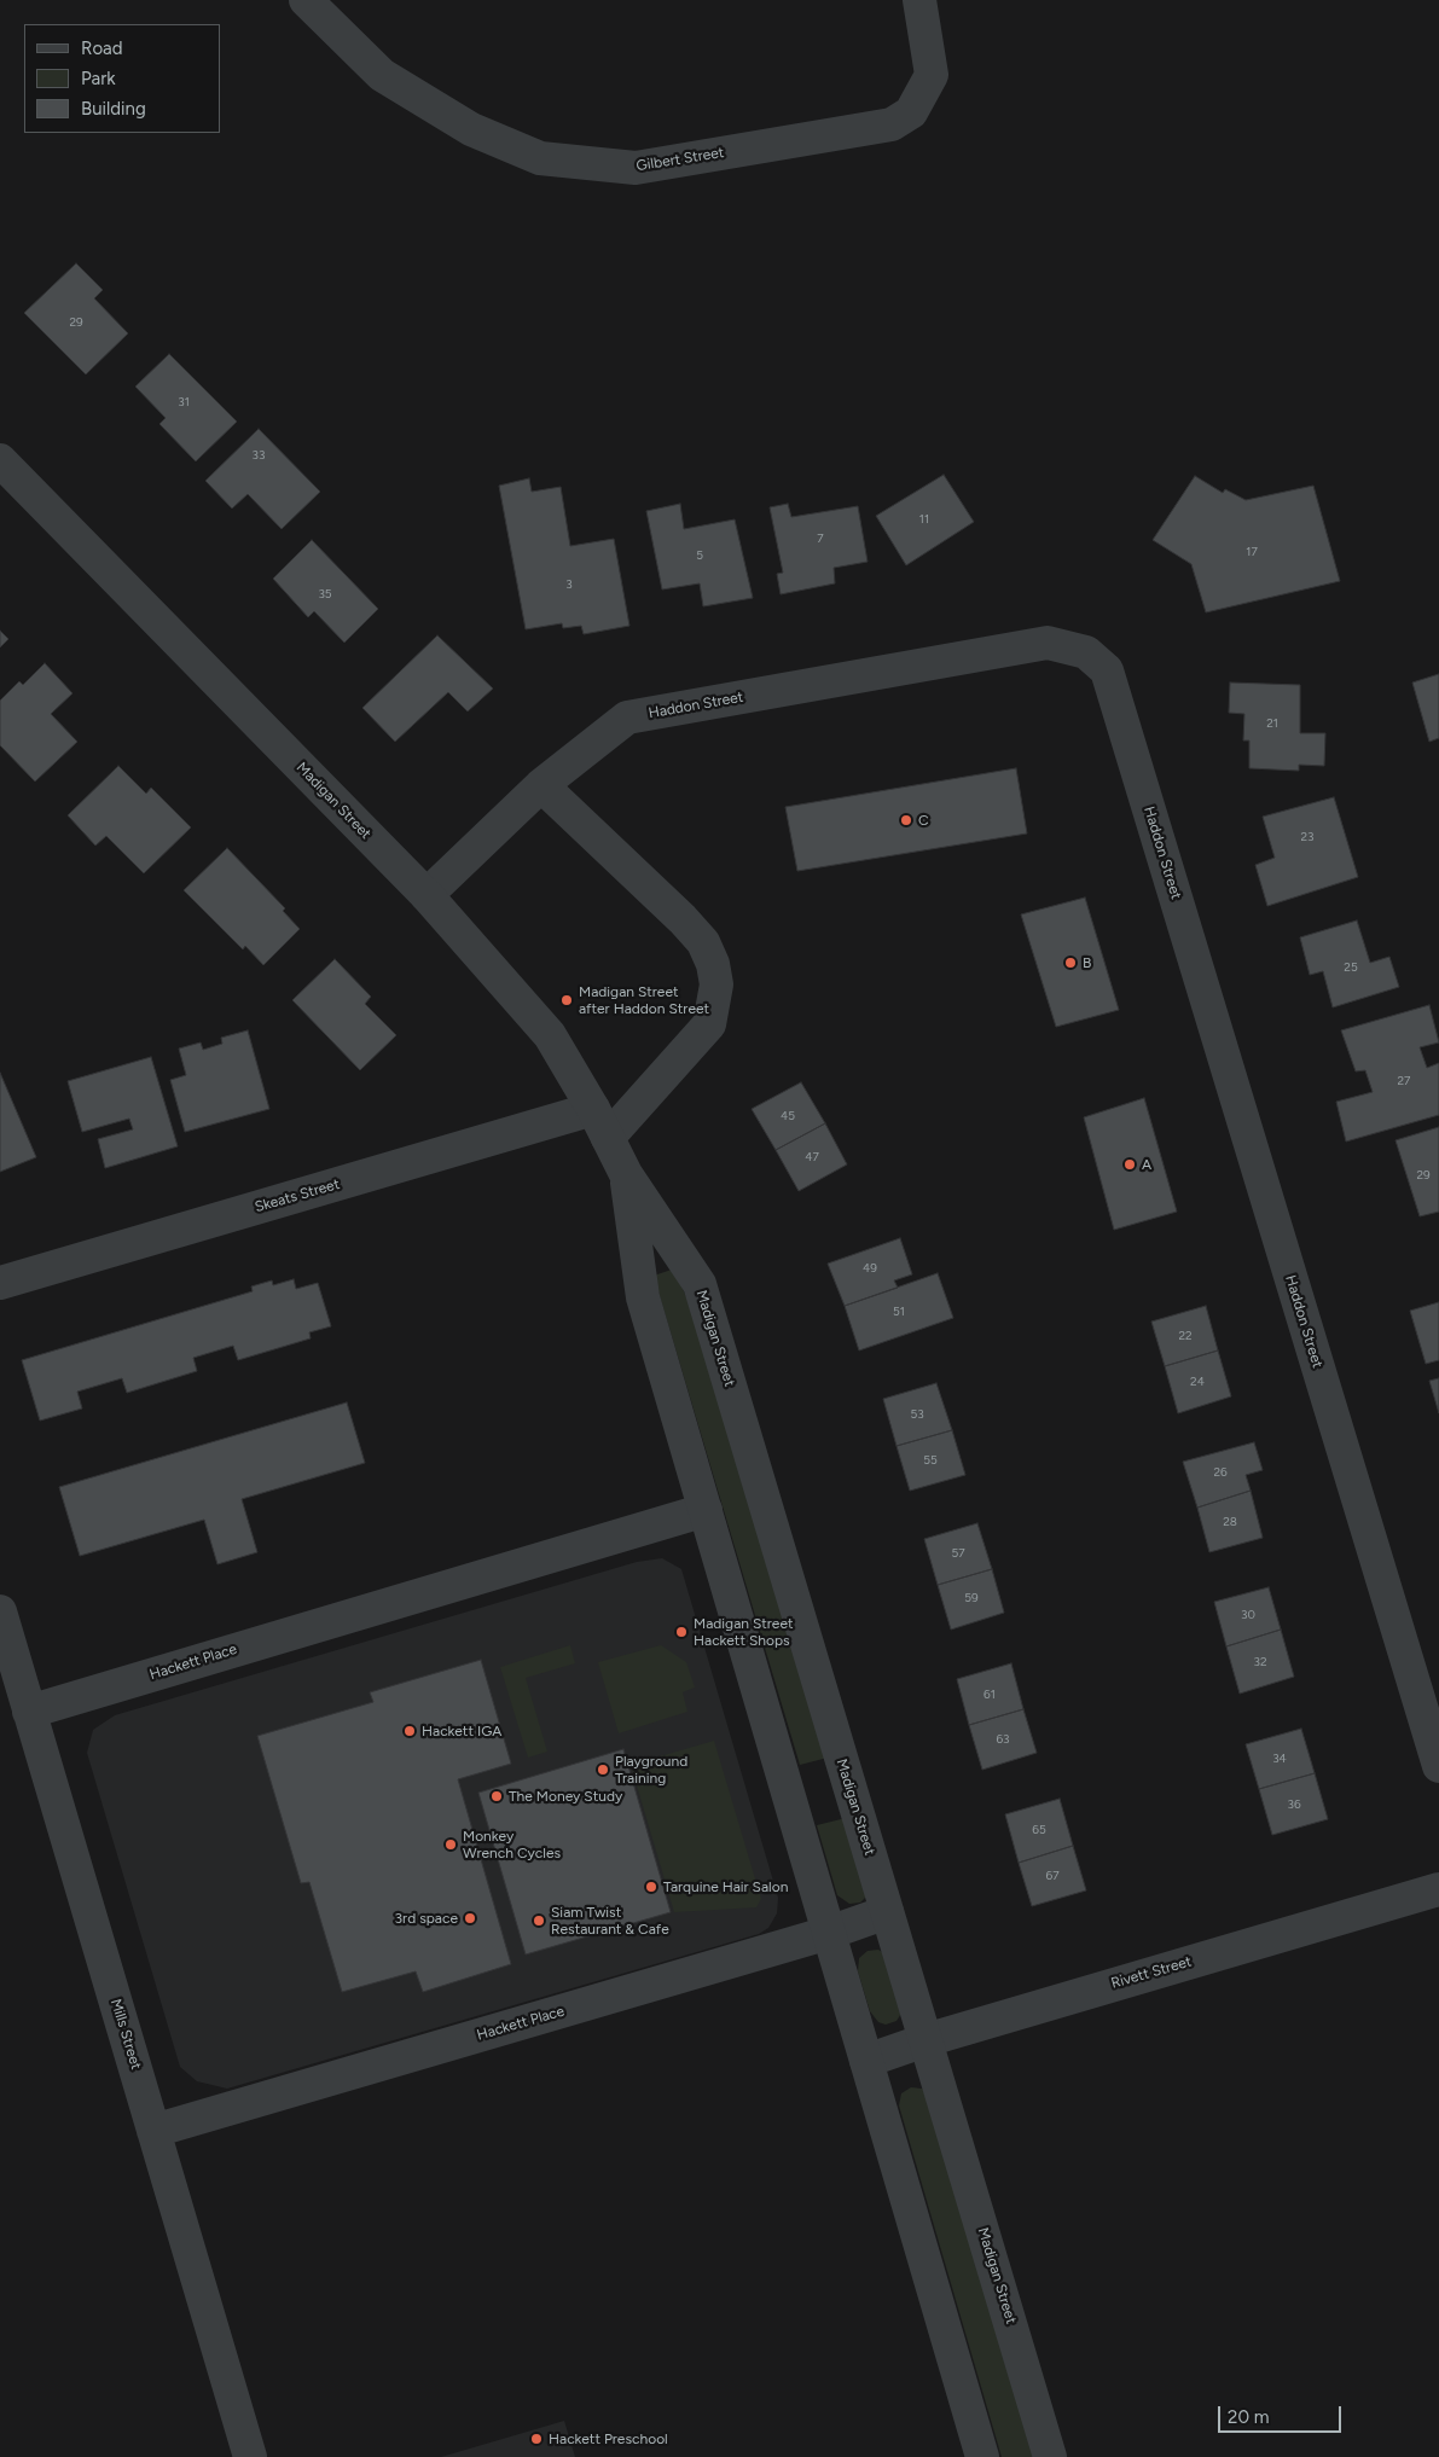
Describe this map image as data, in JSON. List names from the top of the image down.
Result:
{
  "streets": {
    "street": [
      "Gilbert Street",
      "Haddon Street",
      "Madigan Street",
      "Skeats Street",
      "Hackett Place",
      "Rivett Street",
      "Mills Street"
    ]
  },
  "crossings": [
    ["Haddon Street", "Madigan Street"],
    ["Madigan Street", "Skeats Street"],
    ["Madigan Street", "Hackett Place"],
    ["Madigan Street", "Rivett Street"],
    ["Hackett Place", "Mills Street"]
  ],
  "places": [
    "C",
    "B",
    "Madigan Street after Haddon Street",
    "A",
    "Madigan Street Hackett Shops",
    "Hackett IGA",
    "Playground Training",
    "The Money Study",
    "Monkey Wrench Cycles",
    "Tarquine Hair Salon",
    "3rd space",
    "Siam Twist Restaurant & Cafe",
    "Hackett Preschool"
  ],
  "house_numbers": [
    "29",
    "31",
    "33",
    "11",
    "7",
    "17",
    "5",
    "3",
    "35",
    "21",
    "23",
    "25",
    "27",
    "45",
    "47",
    "29",
    "49",
    "51",
    "22",
    "24",
    "53",
    "55",
    "26",
    "28",
    "57",
    "59",
    "30",
    "32",
    "61",
    "63",
    "34",
    "36",
    "65",
    "67"
  ],
  "legend": ["Road", "Park", "Building"],
  "scale_bar": "20 m"
}
